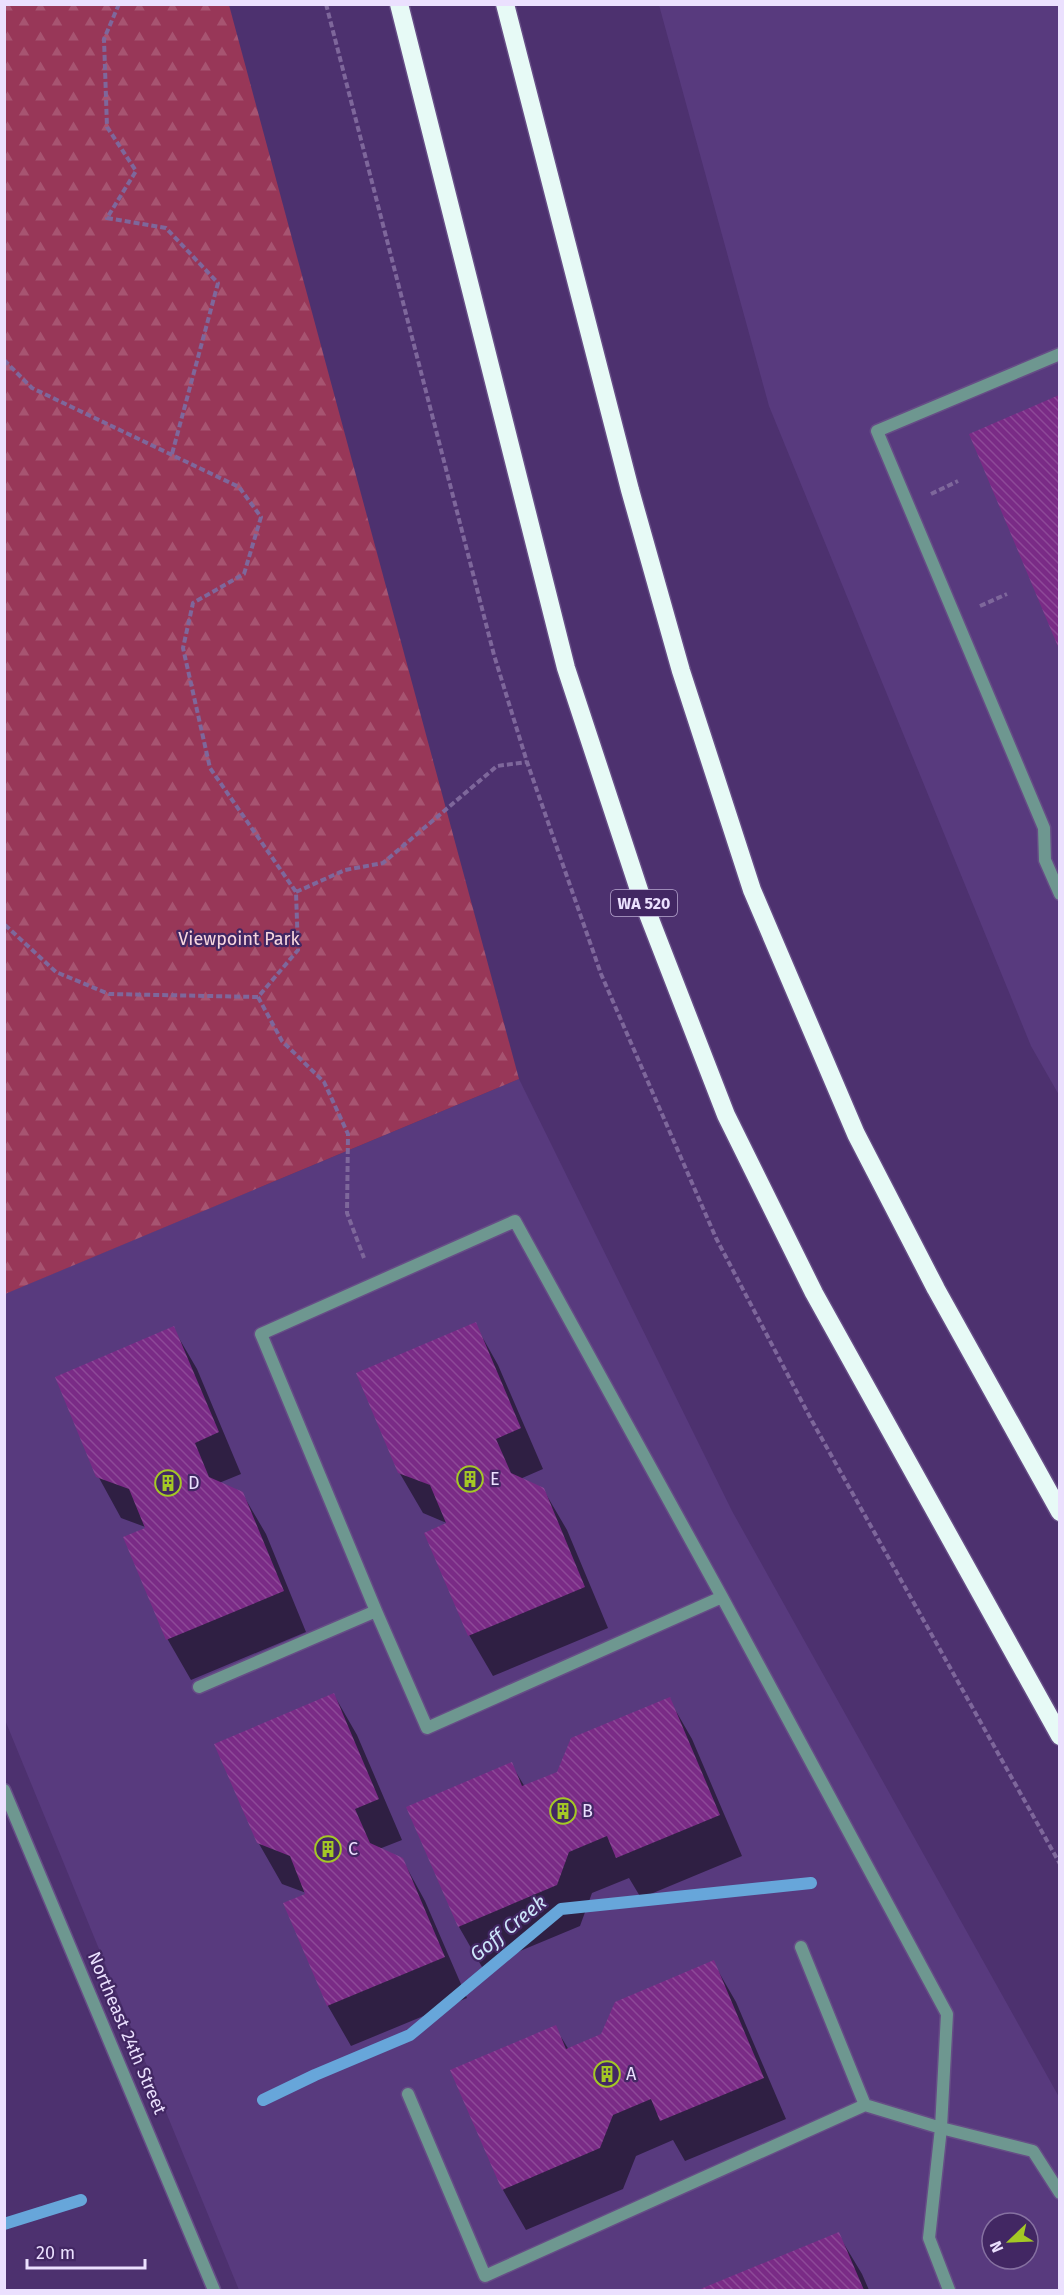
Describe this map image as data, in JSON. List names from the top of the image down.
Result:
{
  "streets": {
    "highway": ["WA 520"],
    "street": ["Northeast 24th Street"]
  },
  "water": ["Goff Creek"],
  "parks": ["Viewpoint Park"],
  "places": {
    "building": [
      "E",
      "D",
      "B",
      "C",
      "A"
    ]
  },
  "scale_bar": "20 m",
  "north": "bottom left"
}
